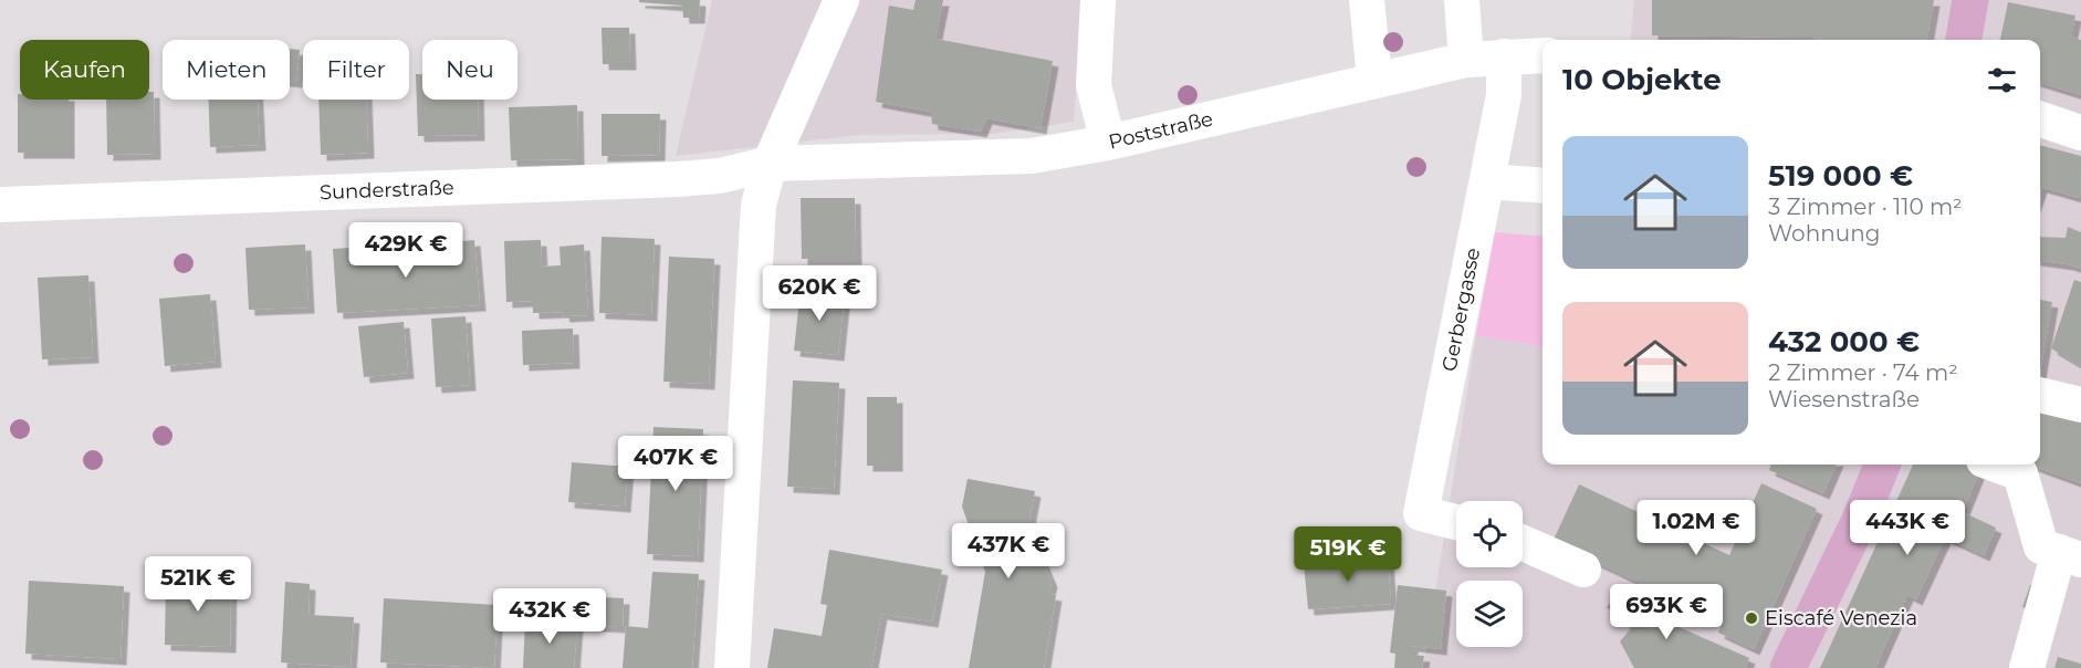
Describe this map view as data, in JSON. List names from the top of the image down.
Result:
{
  "streets": {
    "street": ["Poststraße", "Sunderstraße", "Gerbergasse"]
  },
  "crossings": [
    ["Poststraße", "Sunderstraße"],
    ["Poststraße", "Gerbergasse"]
  ],
  "places": ["Eiscafé Venezia"],
  "page": {
    "chip": [
      "Kaufen",
      "Mieten",
      "Filter",
      "Neu"
    ],
    "heading": "10 Objekte",
    "list": [
      {
        "name": "519 000 €",
        "note": "3 Zimmer · 110 m² · Wohnung"
      },
      {
        "name": "432 000 €",
        "note": "2 Zimmer · 74 m² · Wiesenstraße"
      }
    ],
    "price": [
      "429K €",
      "620K €",
      "407K €",
      "1.02M €",
      "443K €",
      "437K €",
      "519K €",
      "521K €",
      "693K €",
      "432K €"
    ]
  }
}
